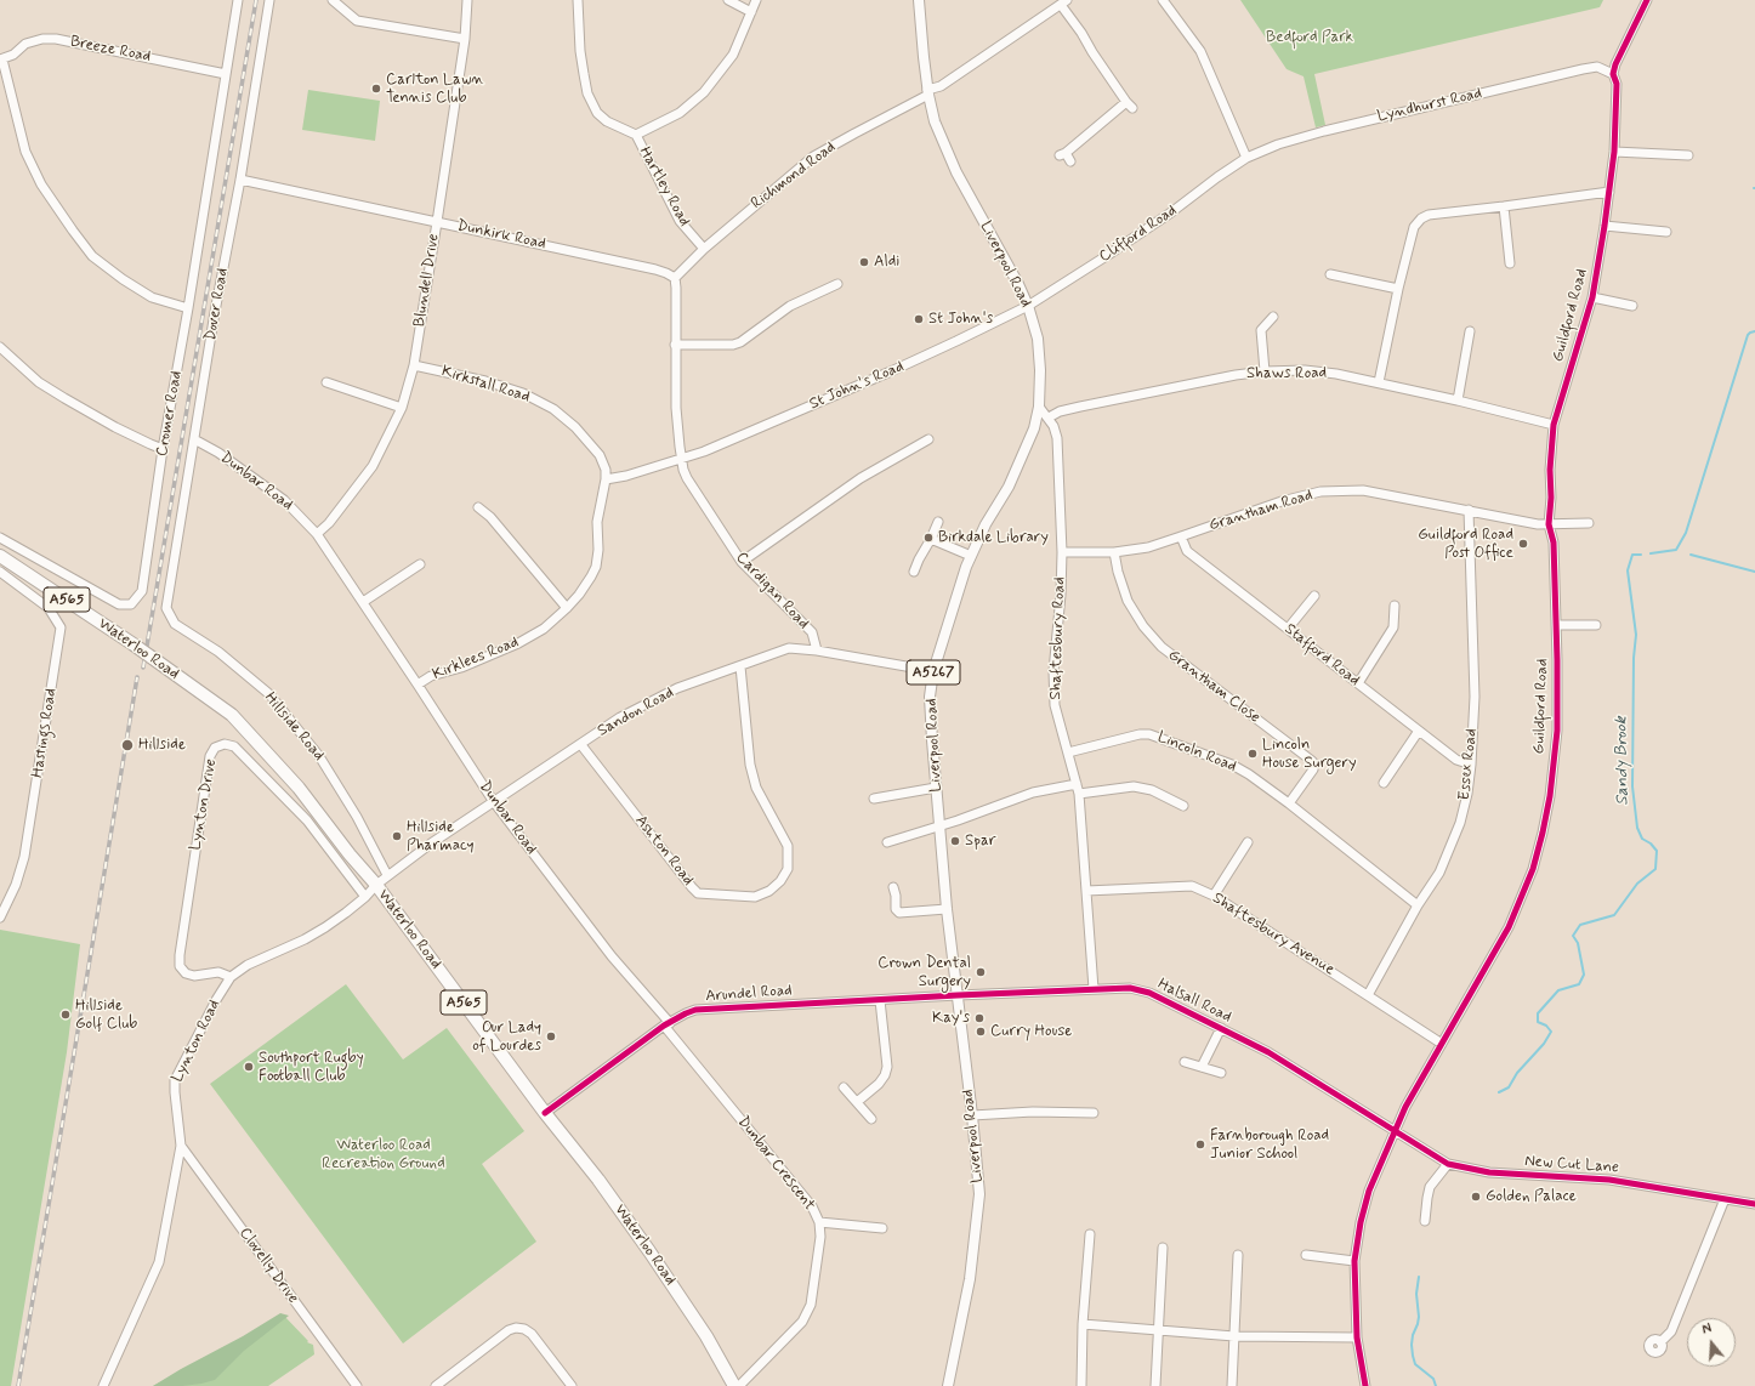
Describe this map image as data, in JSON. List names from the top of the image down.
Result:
{
  "streets": {
    "highway": ["A565", "Waterloo Road"],
    "main road": ["Liverpool Road", "A5267"],
    "street": [
      "Breeze Road",
      "Lyndhurst Road",
      "Richmond Road",
      "Hartley Road",
      "Clifford Road",
      "Dunkirk Road",
      "Blundell Drive",
      "Dover Road",
      "Guildford Road",
      "Shaws Road",
      "Kirkstall Road",
      "St John's Road",
      "Cromer Road",
      "Dunbar Road",
      "Grantham Road",
      "Cardigan Road",
      "Shaftesbury Road",
      "Stafford Road",
      "Kirklees Road",
      "Grantham Close",
      "Sandon Road",
      "Hillside Road",
      "Hastings Road",
      "Lincoln Road",
      "Essex Road",
      "Lynton Drive",
      "Ashton Road",
      "Shaftesbury Avenue",
      "Arundel Road",
      "Halsall Road",
      "Lynton Road",
      "Dunbar Crescent",
      "New Cut Lane",
      "Clovelly Drive"
    ]
  },
  "crossings": [
    ["Breeze Road", "Cromer Road"],
    ["Lyndhurst Road", "Clifford Road"],
    ["Lyndhurst Road", "Guildford Road"],
    ["Richmond Road", "Hartley Road"],
    ["Richmond Road", "Dunkirk Road"],
    ["Richmond Road", "Liverpool Road"],
    ["Richmond Road", "Cardigan Road"],
    ["Clifford Road", "Liverpool Road"],
    ["Clifford Road", "St John's Road"],
    ["Dunkirk Road", "Blundell Drive"],
    ["Dunkirk Road", "Dover Road"],
    ["Dunkirk Road", "Cardigan Road"],
    ["Liverpool Road", "St John's Road"],
    ["Liverpool Road", "Shaftesbury Road"],
    ["Liverpool Road", "Sandon Road"],
    ["Liverpool Road", "Arundel Road"],
    ["Liverpool Road", "Halsall Road"],
    ["Blundell Drive", "Kirkstall Road"],
    ["Blundell Drive", "Dunbar Road"],
    ["Dover Road", "Dunbar Road"],
    ["Dover Road", "Hillside Road"],
    ["Guildford Road", "Shaws Road"],
    ["Guildford Road", "Grantham Road"],
    ["Guildford Road", "Shaftesbury Avenue"],
    ["Guildford Road", "Halsall Road"],
    ["Guildford Road", "New Cut Lane"],
    ["Shaws Road", "Shaftesbury Road"],
    ["Kirkstall Road", "Kirklees Road"],
    ["St John's Road", "Cardigan Road"],
    ["Dunbar Road", "Kirklees Road"],
    ["Dunbar Road", "Sandon Road"],
    ["Dunbar Road", "Arundel Road"],
    ["Dunbar Road", "Dunbar Crescent"],
    ["Grantham Road", "Shaftesbury Road"],
    ["Grantham Road", "Stafford Road"],
    ["Grantham Road", "Grantham Close"],
    ["Grantham Road", "Essex Road"],
    ["Cardigan Road", "Sandon Road"],
    ["Shaftesbury Road", "Lincoln Road"],
    ["Shaftesbury Road", "Shaftesbury Avenue"],
    ["Shaftesbury Road", "Halsall Road"],
    ["Waterloo Road", "Sandon Road"],
    ["Waterloo Road", "Arundel Road"],
    ["Waterloo Road", "Lynton Road"],
    ["Stafford Road", "Essex Road"],
    ["Grantham Close", "Lincoln Road"],
    ["Sandon Road", "Hillside Road"],
    ["Sandon Road", "Ashton Road"],
    ["Sandon Road", "Lynton Road"],
    ["Lincoln Road", "Essex Road"],
    ["Essex Road", "Shaftesbury Avenue"],
    ["Lynton Drive", "Lynton Road"],
    ["Arundel Road", "Halsall Road"],
    ["Arundel Road", "Dunbar Crescent"],
    ["Halsall Road", "New Cut Lane"],
    ["Lynton Road", "Clovelly Drive"]
  ],
  "water": ["Sandy Brook"],
  "parks": ["Bedford Park", "Waterloo Road Recreation Ground"],
  "places": [
    "Carlton Lawn Tennis Club",
    "Aldi",
    "St John's",
    "Birkdale Library",
    "Guildford Road Post Office",
    "Hillside",
    "Lincoln House Surgery",
    "Hillside Pharmacy",
    "Spar",
    "Crown Dental Surgery",
    "Hillside Golf Club",
    "Kay's",
    "Curry House",
    "Our Lady of Lourdes",
    "Southport Rugby Football Club",
    "Farnborough Road Junior School",
    "Golden Palace"
  ],
  "north": "top"
}
